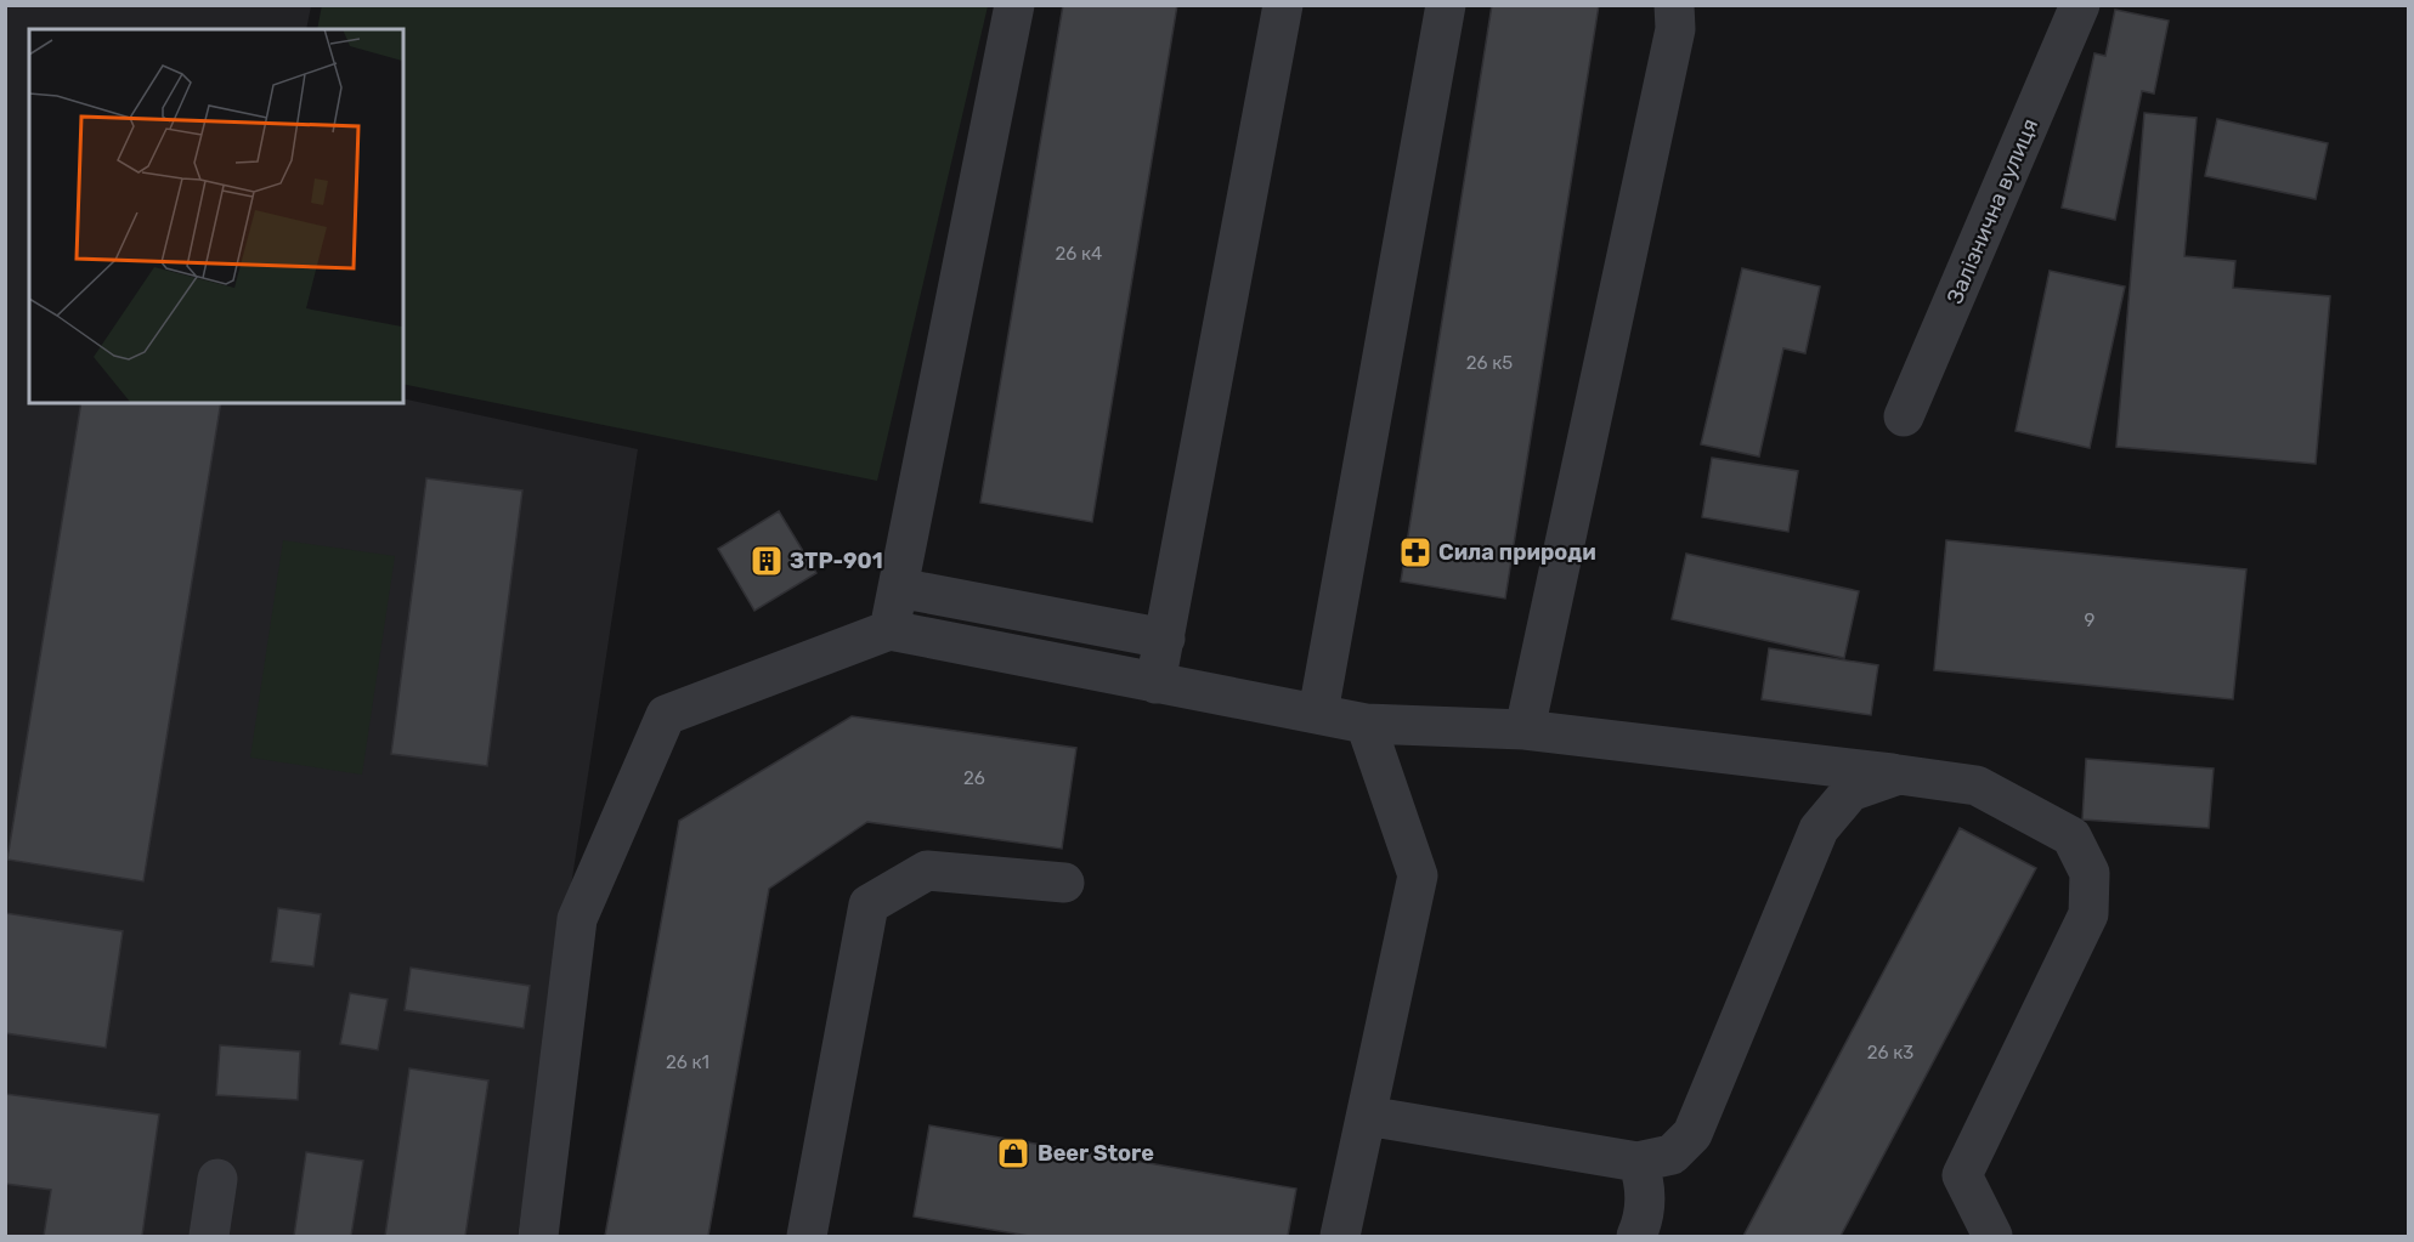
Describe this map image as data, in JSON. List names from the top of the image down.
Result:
{
  "streets": {
    "street": ["Залізнична вулиця"]
  },
  "places": {
    "pharmacy": ["Сила природи"],
    "building": ["ЗТР-901"],
    "shop": ["Beer Store"]
  },
  "house_numbers": [
    "26 к4",
    "26 к5",
    "9",
    "26",
    "26 к3",
    "26 к1"
  ]
}
